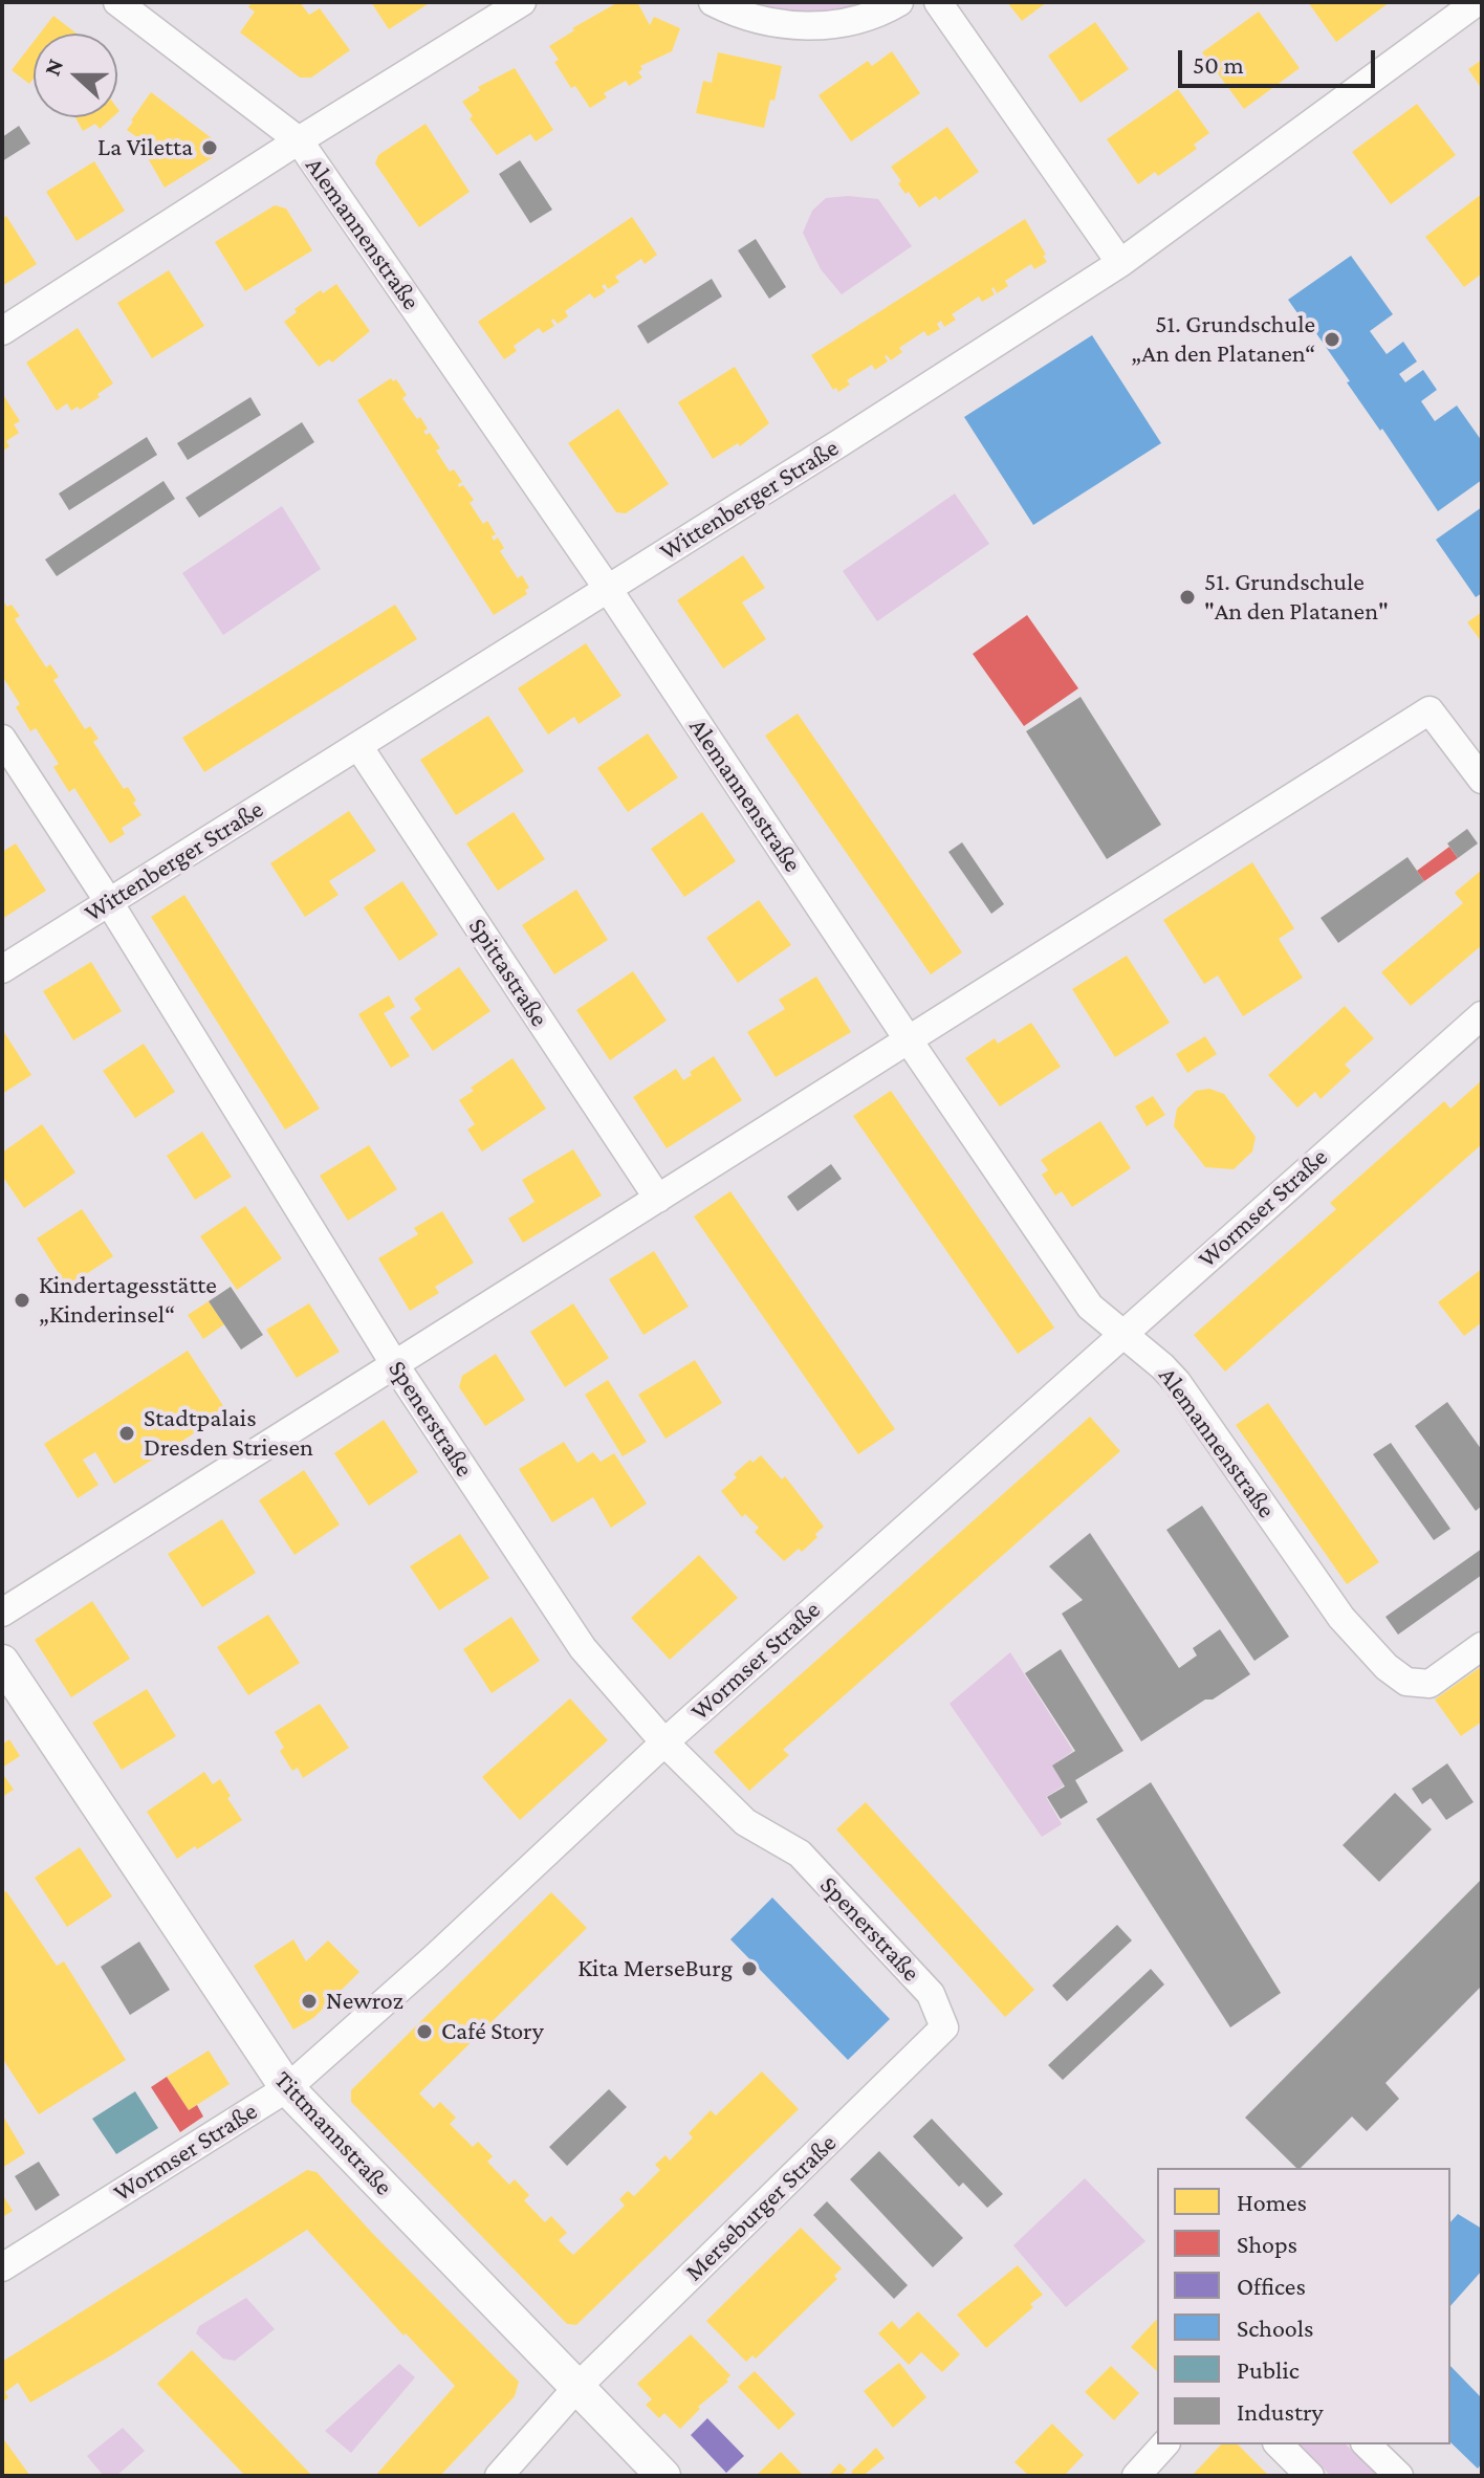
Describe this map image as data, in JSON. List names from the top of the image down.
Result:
{
  "streets": {
    "street": [
      "Alemannenstraße",
      "Wittenberger Straße",
      "Spittastraße",
      "Wormser Straße",
      "Spenerstraße",
      "Tittmannstraße",
      "Merseburger Straße"
    ]
  },
  "crossings": [
    ["Alemannenstraße", "Wittenberger Straße"],
    ["Alemannenstraße", "Wormser Straße"],
    ["Wittenberger Straße", "Spittastraße"],
    ["Wittenberger Straße", "Spenerstraße"],
    ["Wormser Straße", "Spenerstraße"],
    ["Wormser Straße", "Tittmannstraße"],
    ["Spenerstraße", "Merseburger Straße"],
    ["Tittmannstraße", "Merseburger Straße"]
  ],
  "places": [
    "La Viletta",
    "51. Grundschule „An den Platanen“",
    "51. Grundschule \"An den Platanen\"",
    "Kindertagesstätte „Kinderinsel“",
    "Stadtpalais Dresden Striesen",
    "Kita MerseBurg",
    "Newroz",
    "Café Story"
  ],
  "legend": [
    "Homes",
    "Shops",
    "Offices",
    "Schools",
    "Public",
    "Industry"
  ],
  "scale_bar": "50 m",
  "north": "left"
}
